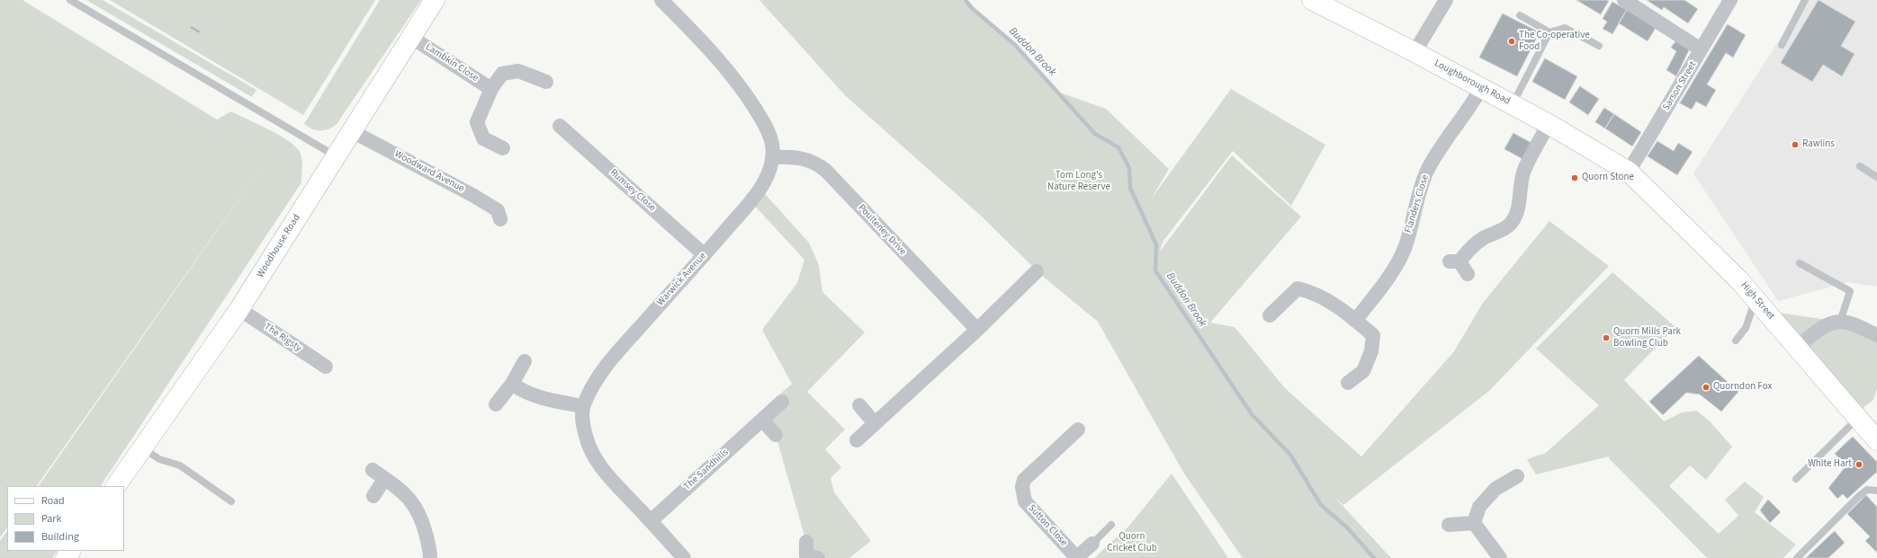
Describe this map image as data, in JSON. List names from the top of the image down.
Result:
{
  "streets": {
    "street": [
      "Lambkin Close",
      "Loughborough Road",
      "Sarson Street",
      "Woodward Avenue",
      "Rumsey Close",
      "Flanders Close",
      "Poulteney Drive",
      "Woodhouse Road",
      "Warwick Avenue",
      "High Street",
      "The Rigsty",
      "The Sandhills",
      "Sutton Close"
    ]
  },
  "crossings": [
    ["Lambkin Close", "Woodhouse Road"],
    ["Loughborough Road", "Sarson Street"],
    ["Loughborough Road", "Flanders Close"],
    ["Loughborough Road", "High Street"],
    ["Sarson Street", "High Street"],
    ["Woodward Avenue", "Woodhouse Road"],
    ["Rumsey Close", "Warwick Avenue"],
    ["Poulteney Drive", "Warwick Avenue"],
    ["Woodhouse Road", "The Rigsty"],
    ["Warwick Avenue", "The Sandhills"]
  ],
  "water": ["Buddon Brook"],
  "parks": ["Tom Long's Nature Reserve", "Quorn Cricket Club"],
  "places": [
    "The Co-operative Food",
    "Rawlins",
    "Quorn Stone",
    "Quorn Mills Park Bowling Club",
    "Quorndon Fox",
    "White Hart"
  ],
  "legend": ["Road", "Park", "Building"]
}
